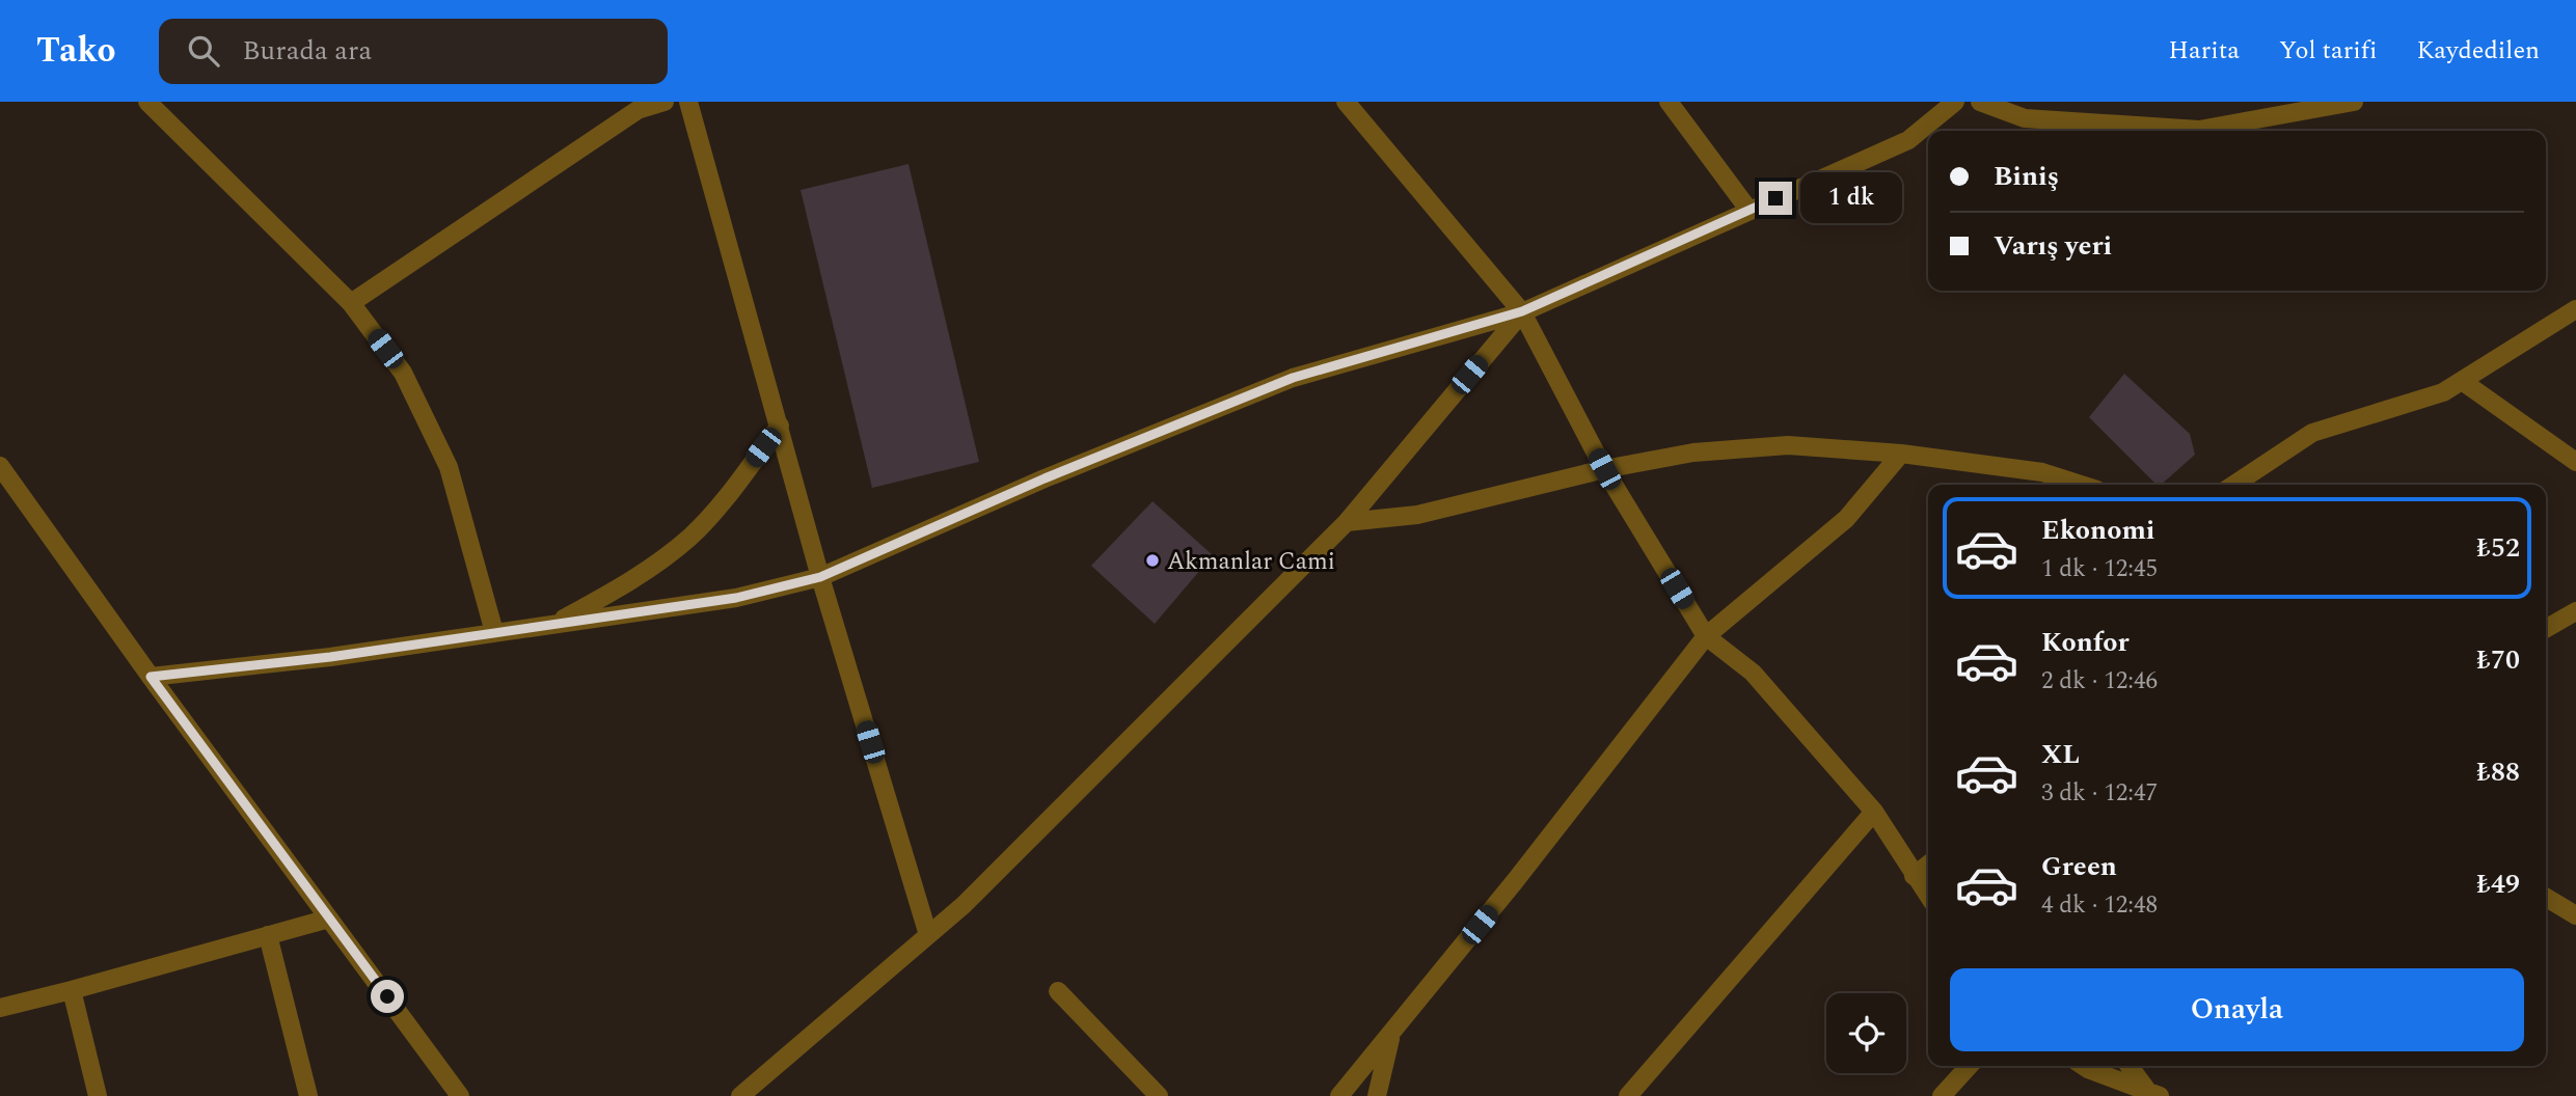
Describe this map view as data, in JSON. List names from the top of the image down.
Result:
{
  "places": ["Akmanlar Cami"],
  "page": {
    "header": "Tako",
    "search": "Burada ara",
    "nav": ["Harita", "Yol tarifi", "Kaydedilen"],
    "banner": ["Biniş", "Varış yeri"],
    "bubble": "1 dk",
    "list": [
      {
        "name": "Ekonomi",
        "note": "1 dk · 12:45",
        "value": "₺52"
      },
      {
        "name": "Konfor",
        "note": "2 dk · 12:46",
        "value": "₺70"
      },
      {
        "name": "XL",
        "note": "3 dk · 12:47",
        "value": "₺88"
      },
      {
        "name": "Green",
        "note": "4 dk · 12:48",
        "value": "₺49"
      }
    ],
    "buttons": "Onayla"
  }
}
